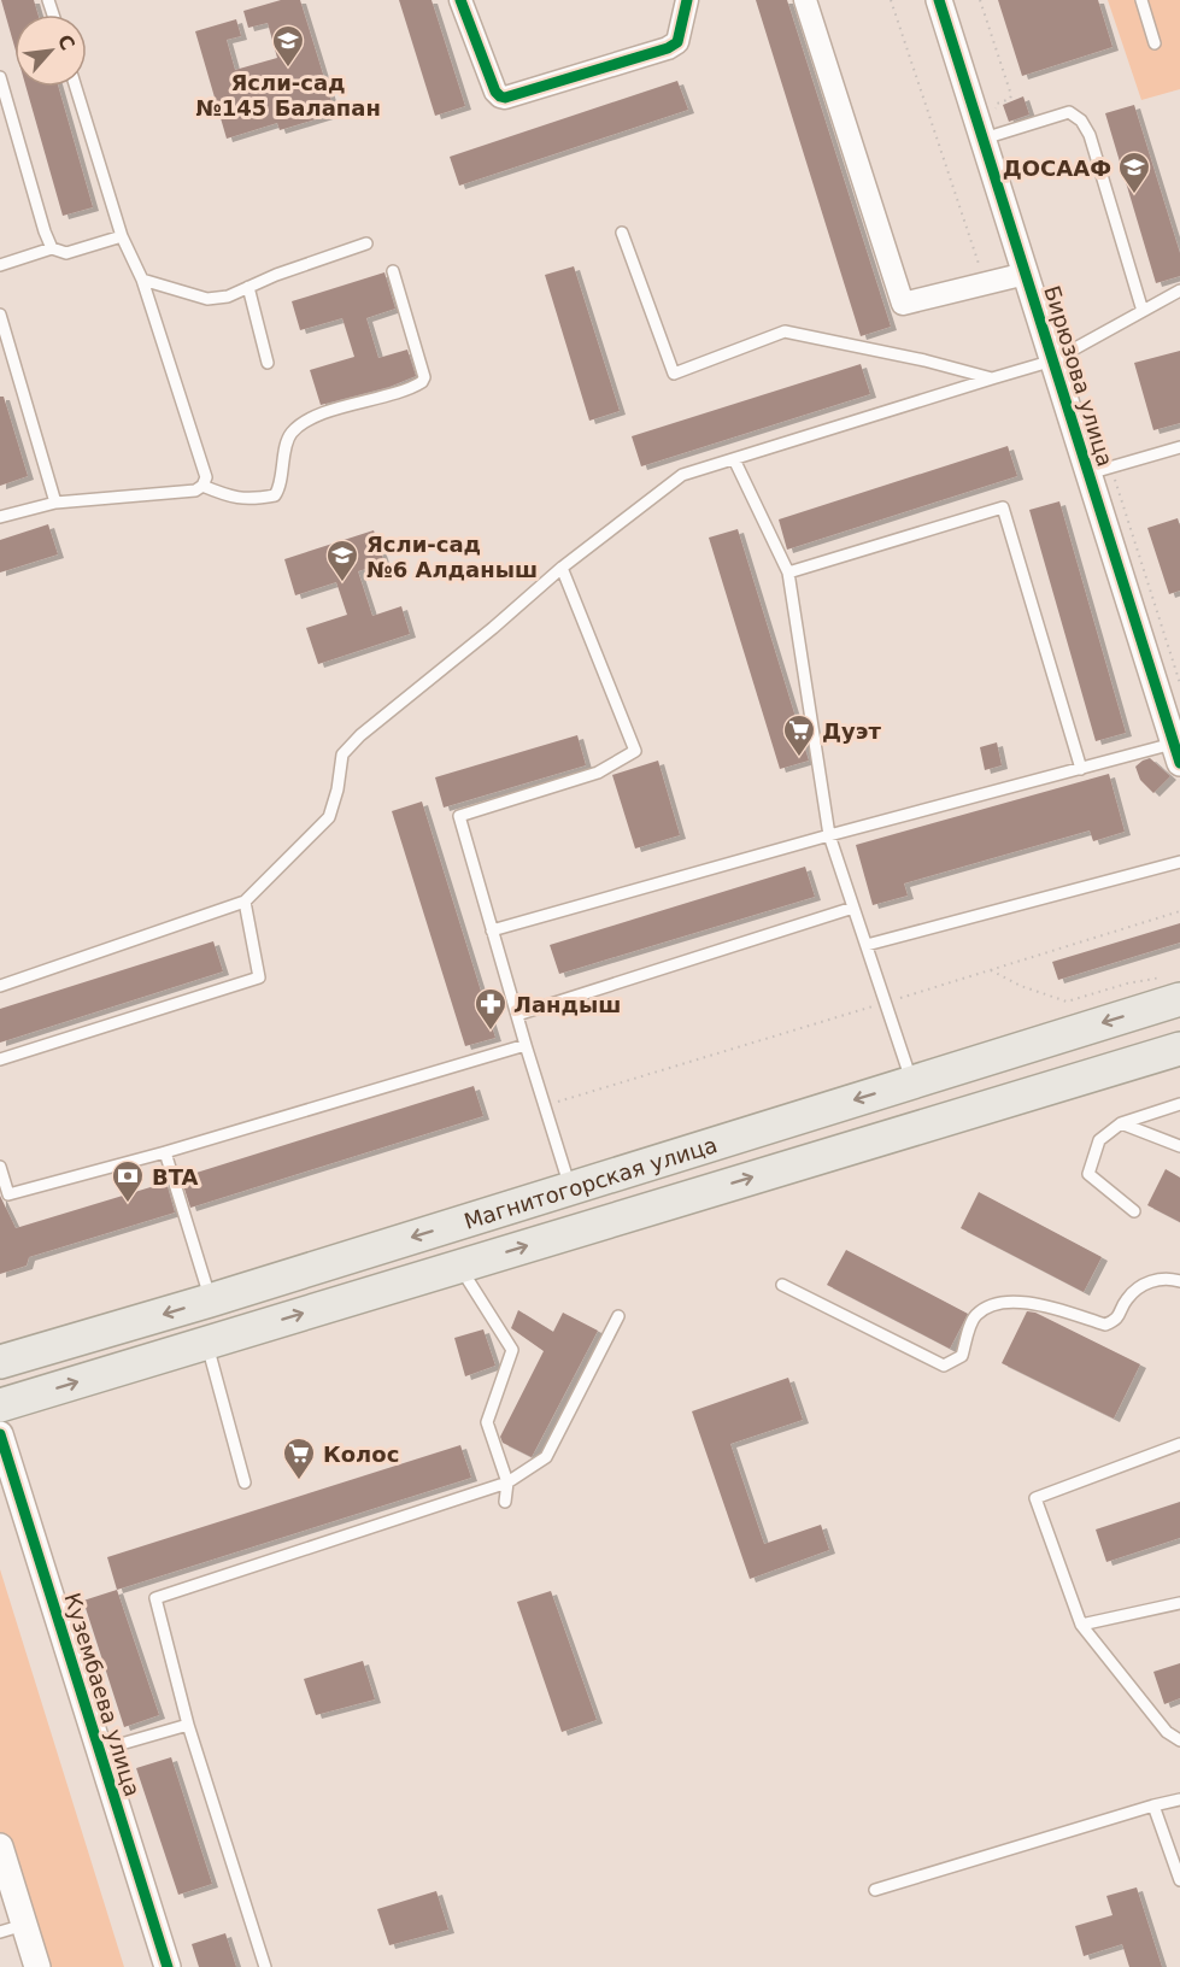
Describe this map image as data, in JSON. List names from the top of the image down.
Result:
{
  "streets": {
    "main road": ["Магнитогорская улица"],
    "street": ["Бирюзова улица", "Кузембаева улица"]
  },
  "places": {
    "school or university": ["Ясли-сад №145 Балапан", "ДОСААФ", "Ясли-сад №6 Алданыш"],
    "supermarket": ["Дуэт", "Колос"],
    "pharmacy": ["Ландыш"],
    "bank": ["BTA"]
  },
  "north": "top right"
}
